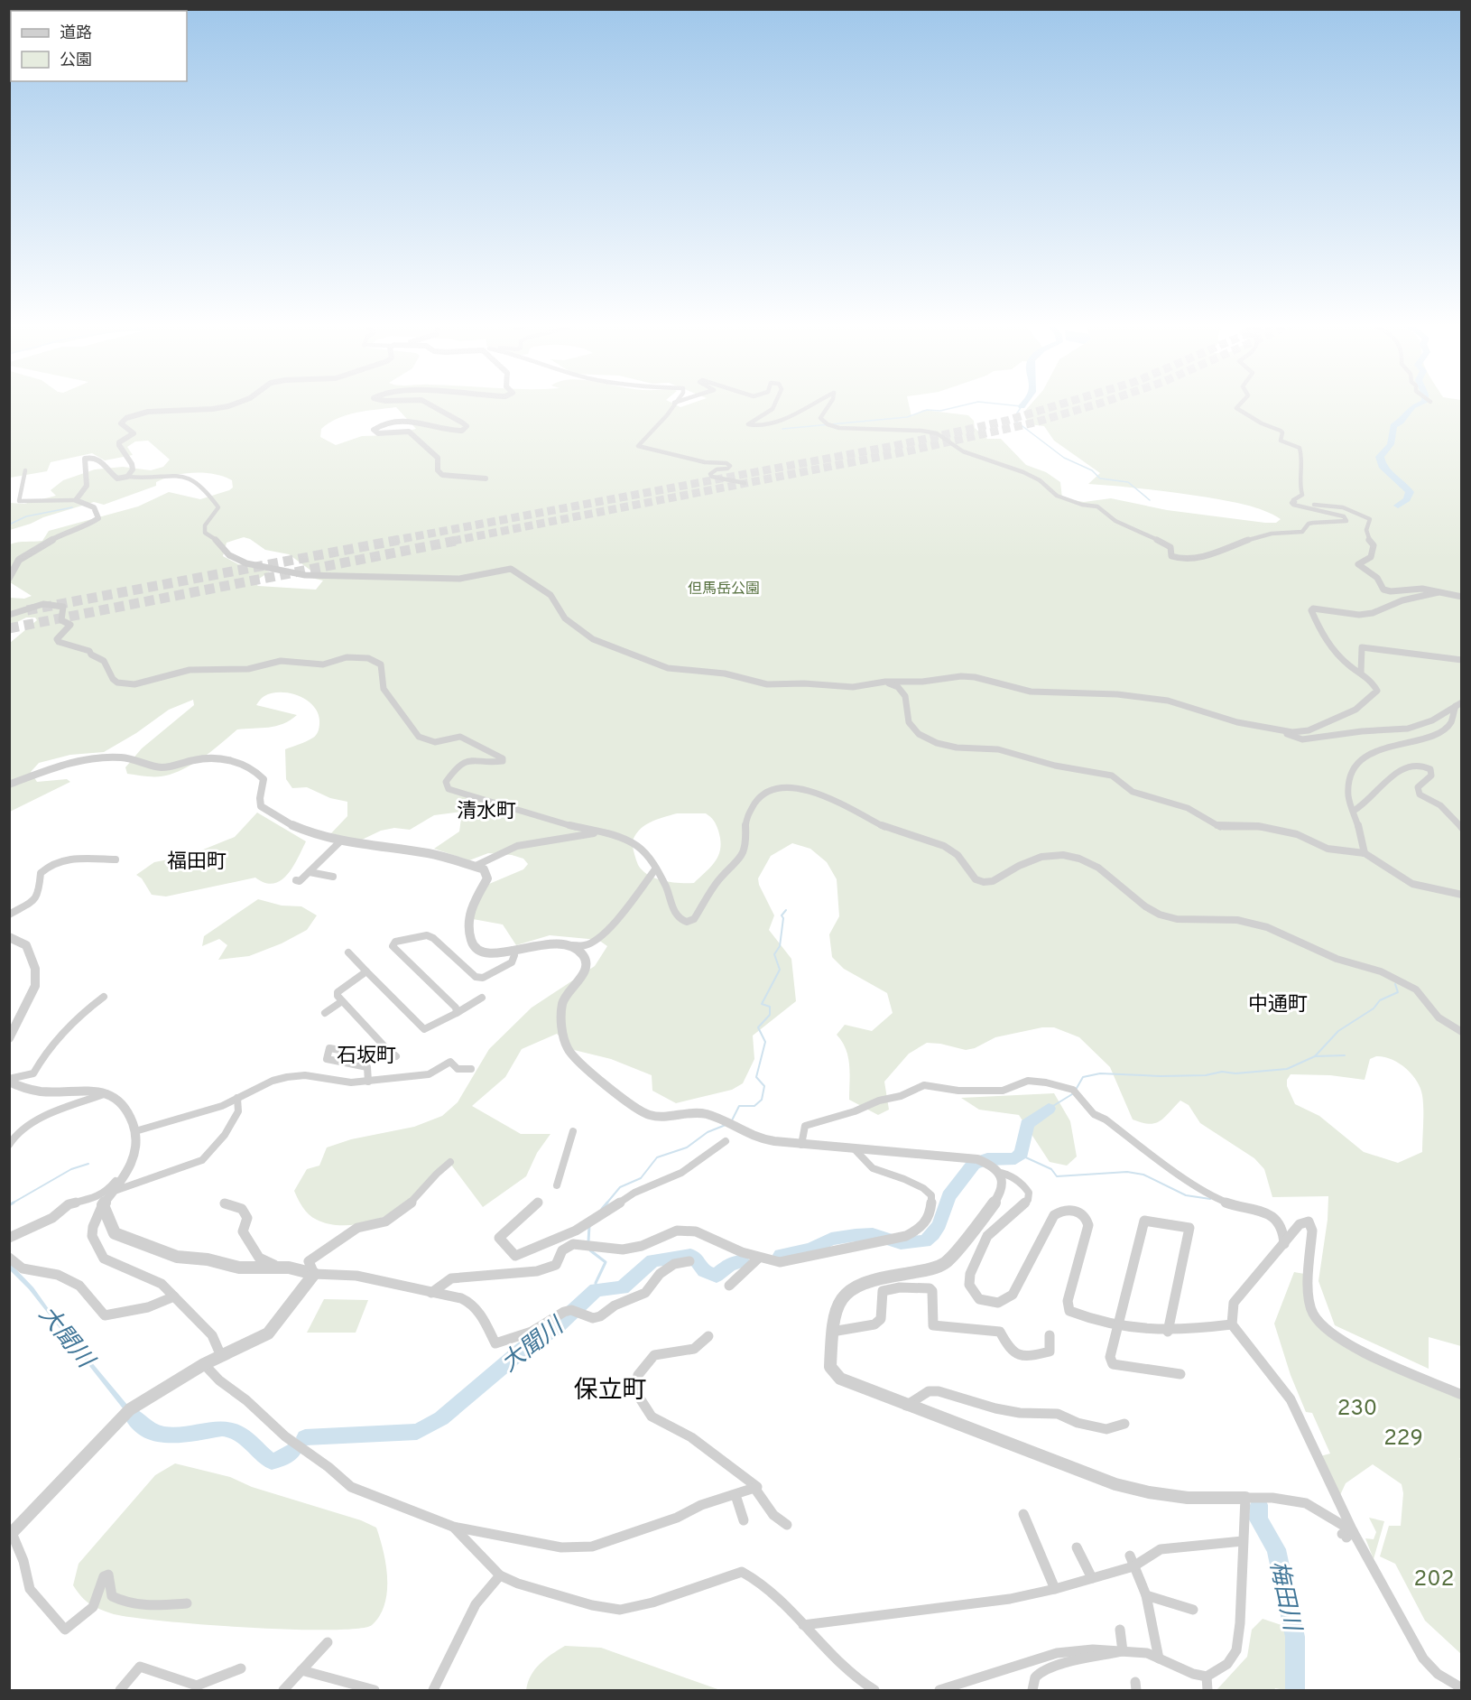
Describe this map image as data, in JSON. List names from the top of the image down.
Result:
{
  "districts": [
    "清水町",
    "福田町",
    "中通町",
    "石坂町",
    "保立町"
  ],
  "water": ["大聞川", "梅田川"],
  "parks": [
    "但馬岳公園",
    "230",
    "229",
    "202"
  ],
  "legend": ["道路", "公園"]
}
